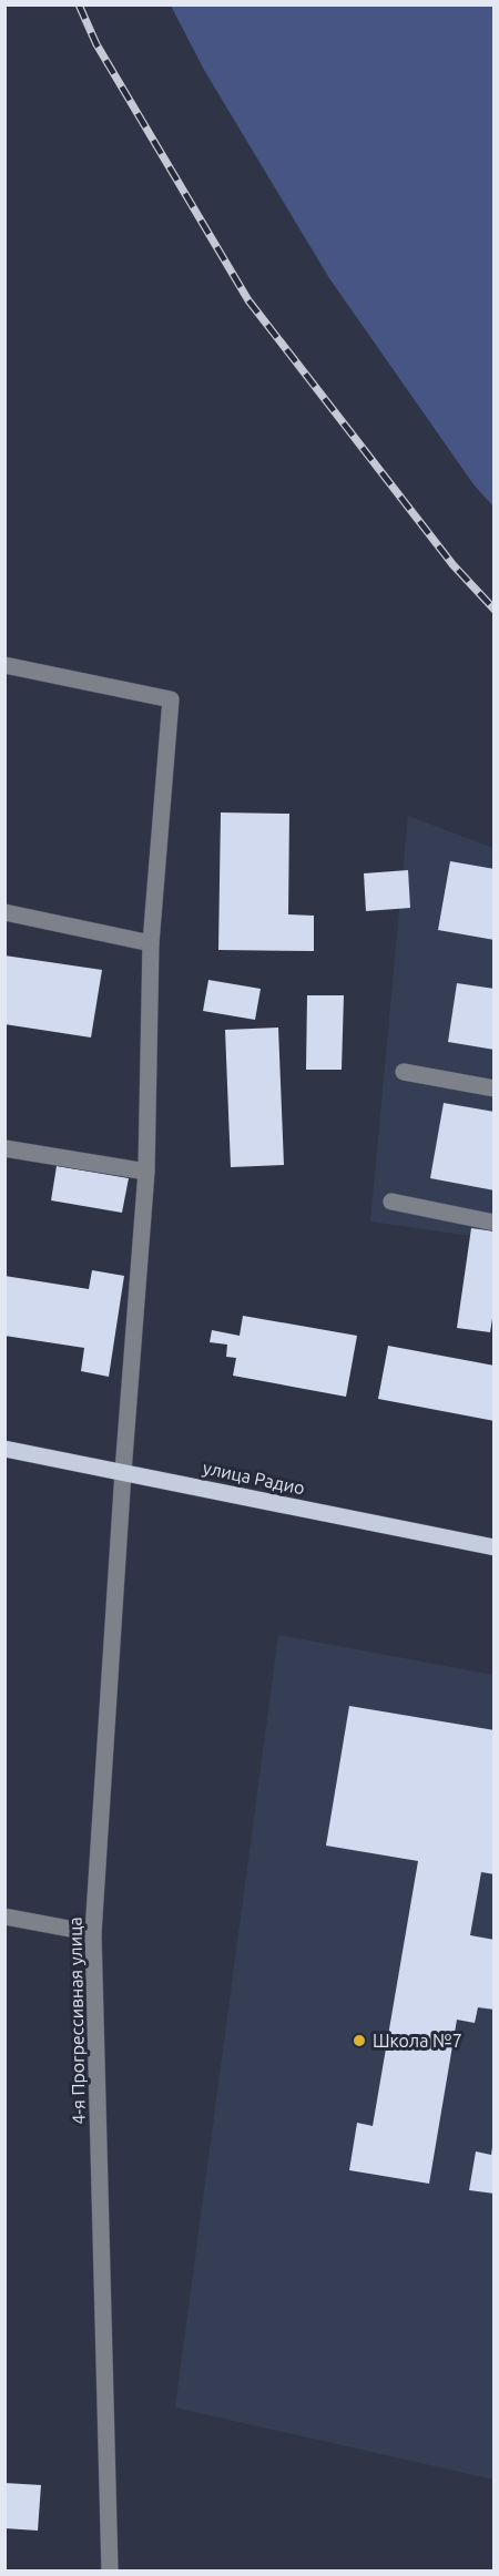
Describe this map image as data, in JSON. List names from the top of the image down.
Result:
{
  "streets": {
    "main road": ["улица Радио"],
    "street": ["4-я Прогрессивная улица"]
  },
  "crossings": [
    ["улица Радио", "4-я Прогрессивная улица"]
  ],
  "places": ["Школа №7"]
}
